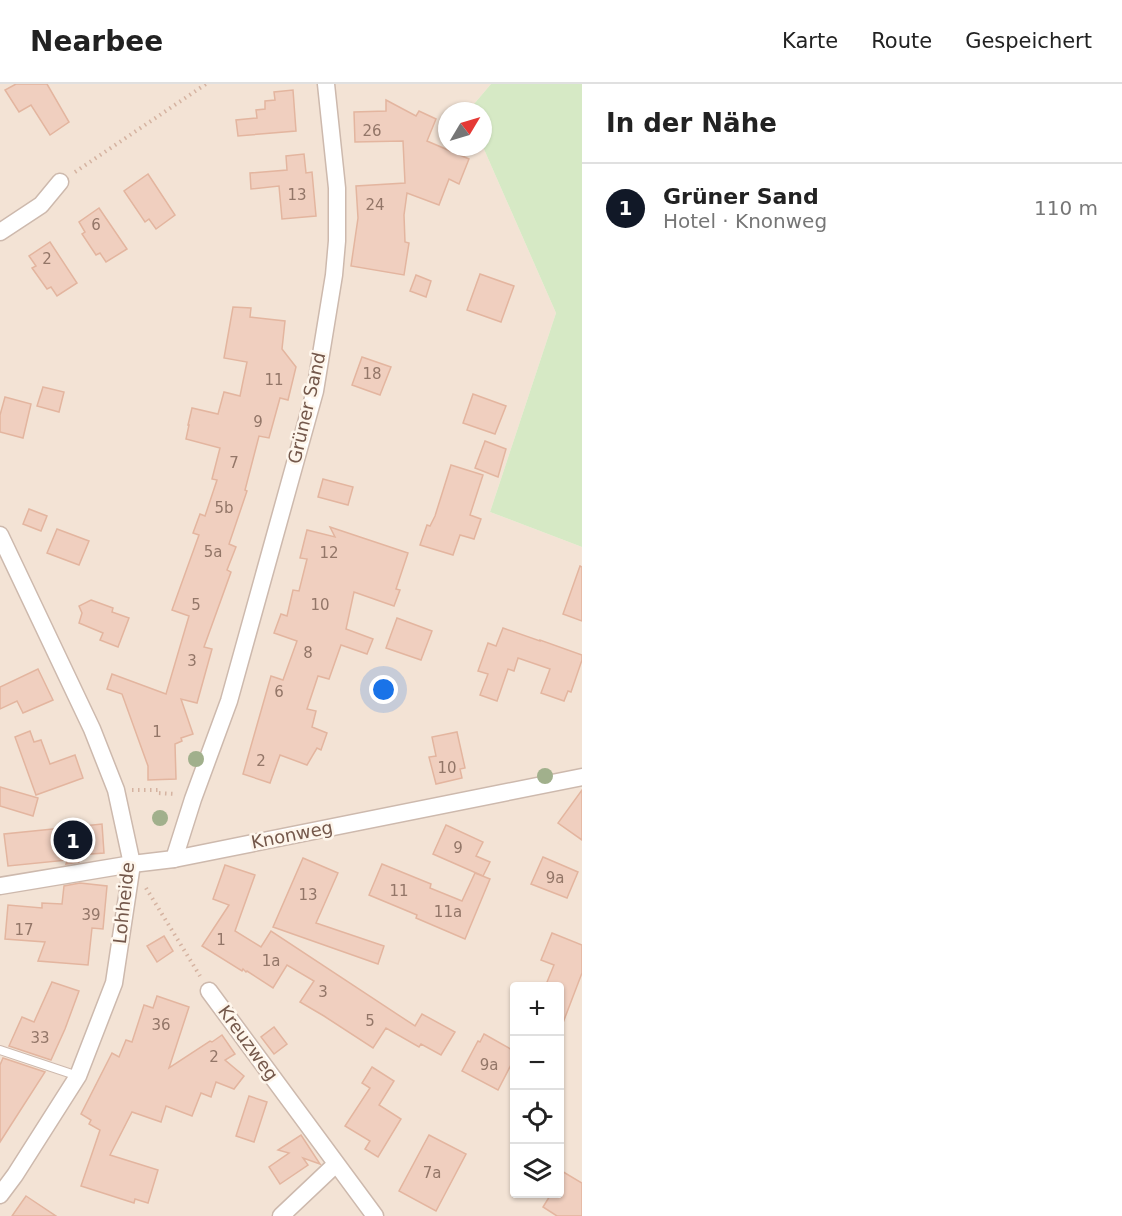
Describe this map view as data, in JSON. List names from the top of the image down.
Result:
{
  "streets": {
    "street": [
      "Grüner Sand",
      "Knonweg",
      "Lohheide",
      "Kreuzweg"
    ]
  },
  "crossings": [
    ["Grüner Sand", "Knonweg"],
    ["Knonweg", "Lohheide"],
    ["Knonweg", "Kreuzweg"],
    ["Lohheide", "Kreuzweg"]
  ],
  "house_numbers": [
    "26",
    "13",
    "24",
    "6",
    "2",
    "18",
    "11",
    "9",
    "7",
    "5b",
    "5a",
    "12",
    "5",
    "10",
    "8",
    "3",
    "6",
    "1",
    "2",
    "10",
    "9",
    "9a",
    "11",
    "13",
    "11a",
    "39",
    "17",
    "1",
    "1a",
    "3",
    "5",
    "36",
    "33",
    "2",
    "9a",
    "7a"
  ],
  "north": "top right",
  "page": {
    "header": "Nearbee",
    "nav": ["Karte", "Route", "Gespeichert"],
    "heading": "In der Nähe",
    "list": [
      {
        "mark": "1",
        "name": "Grüner Sand",
        "note": "Hotel · Knonweg",
        "value": "110 m"
      }
    ],
    "pins": "1",
    "map_buttons": ["+", "−"]
  }
}
